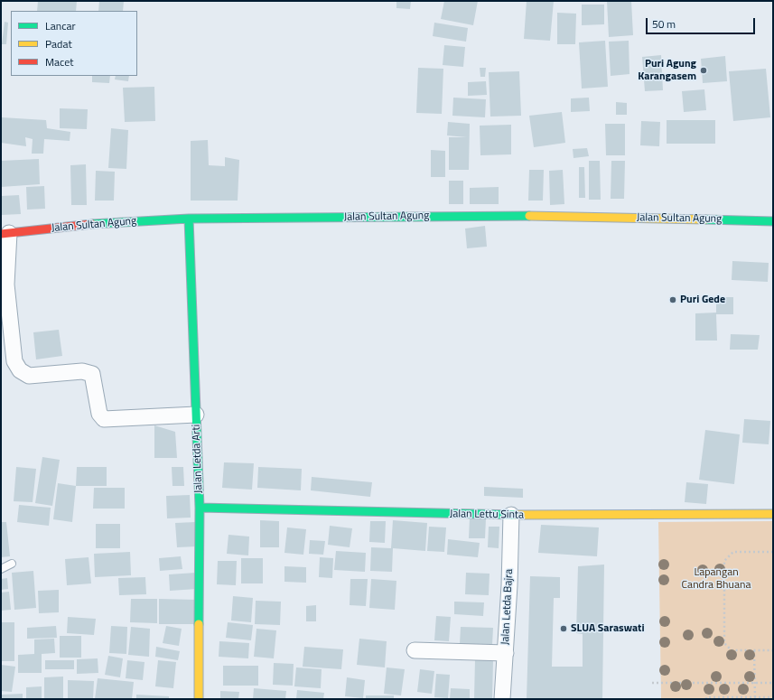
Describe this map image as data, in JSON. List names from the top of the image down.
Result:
{
  "streets": {
    "street": [
      "Jalan Sultan Agung",
      "Jalan Letda Arti",
      "Jalan Lettu Sinta",
      "Jalan Letda Bajra"
    ]
  },
  "crossings": [
    ["Jalan Sultan Agung", "Jalan Letda Arti"],
    ["Jalan Letda Arti", "Jalan Lettu Sinta"],
    ["Jalan Lettu Sinta", "Jalan Letda Bajra"]
  ],
  "parks": ["Lapangan Candra Bhuana"],
  "places": ["Puri Agung Karangasem", "Puri Gede", "SLUA Saraswati"],
  "legend": ["Lancar", "Padat", "Macet"],
  "scale_bar": "50 m"
}
